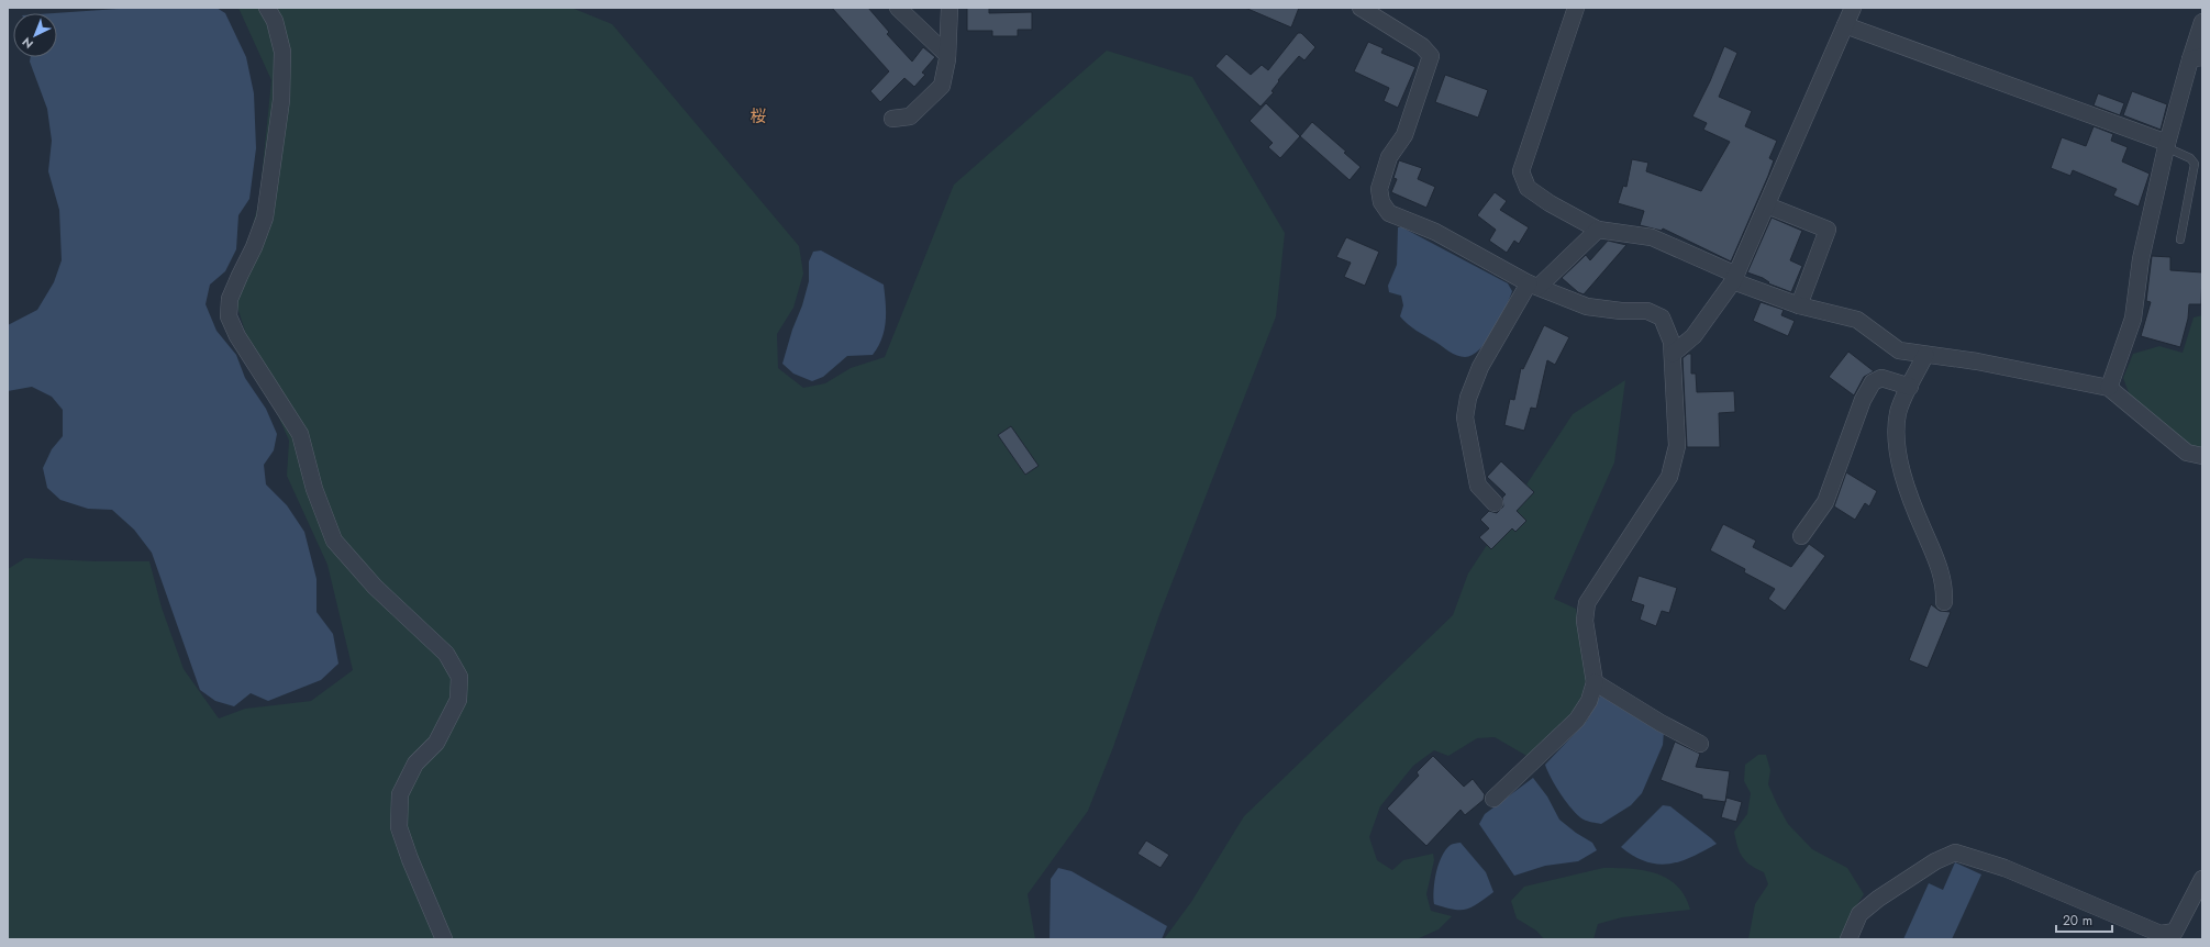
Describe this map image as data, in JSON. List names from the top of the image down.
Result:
{
  "districts": ["桜"],
  "scale_bar": "20 m",
  "north": "bottom left"
}
